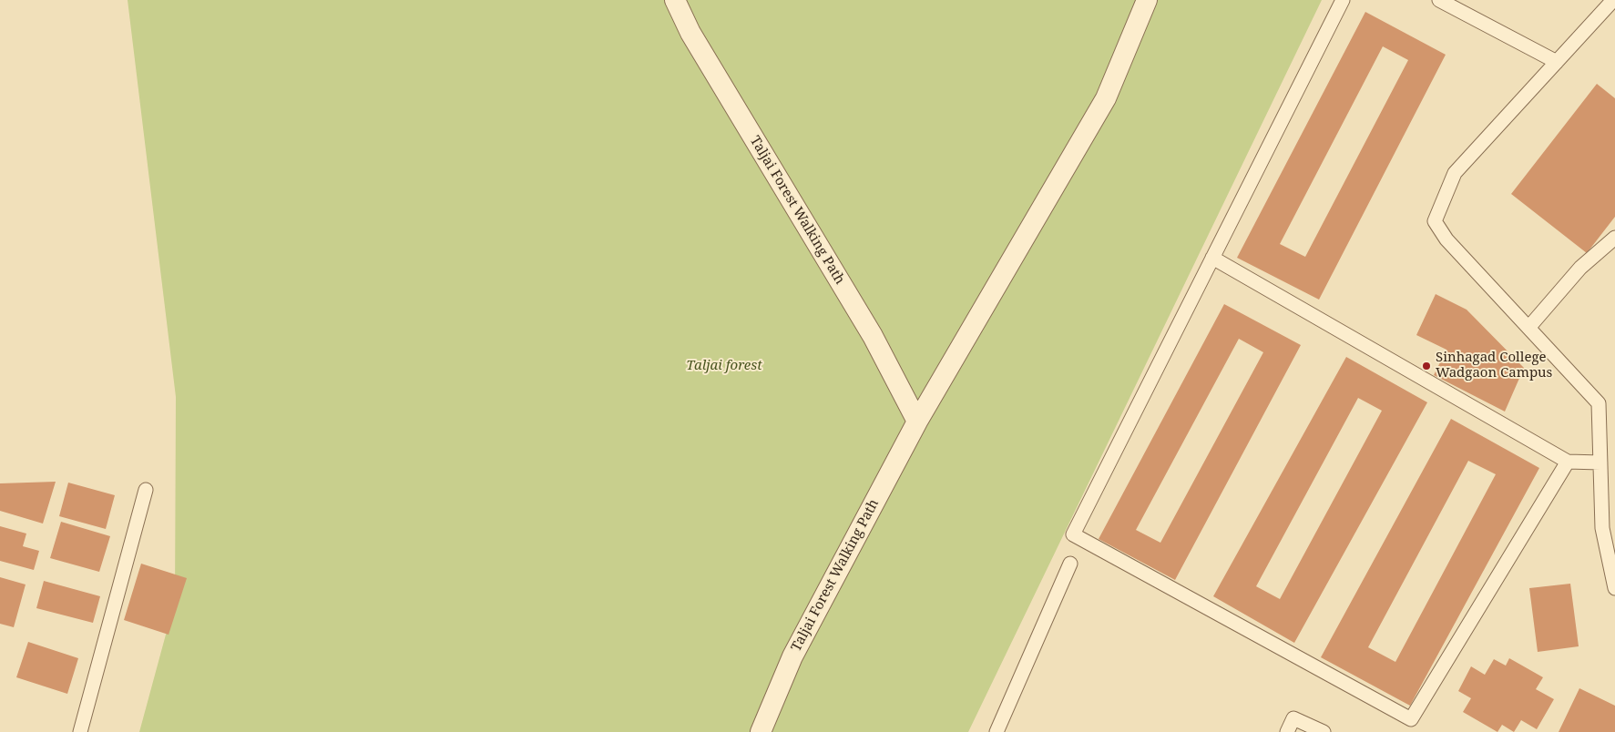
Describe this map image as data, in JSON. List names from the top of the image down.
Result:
{
  "streets": {
    "street": ["Taljai Forest Walking Path"]
  },
  "parks": ["Taljai forest"],
  "places": ["Sinhagad College Wadgaon Campus"]
}
